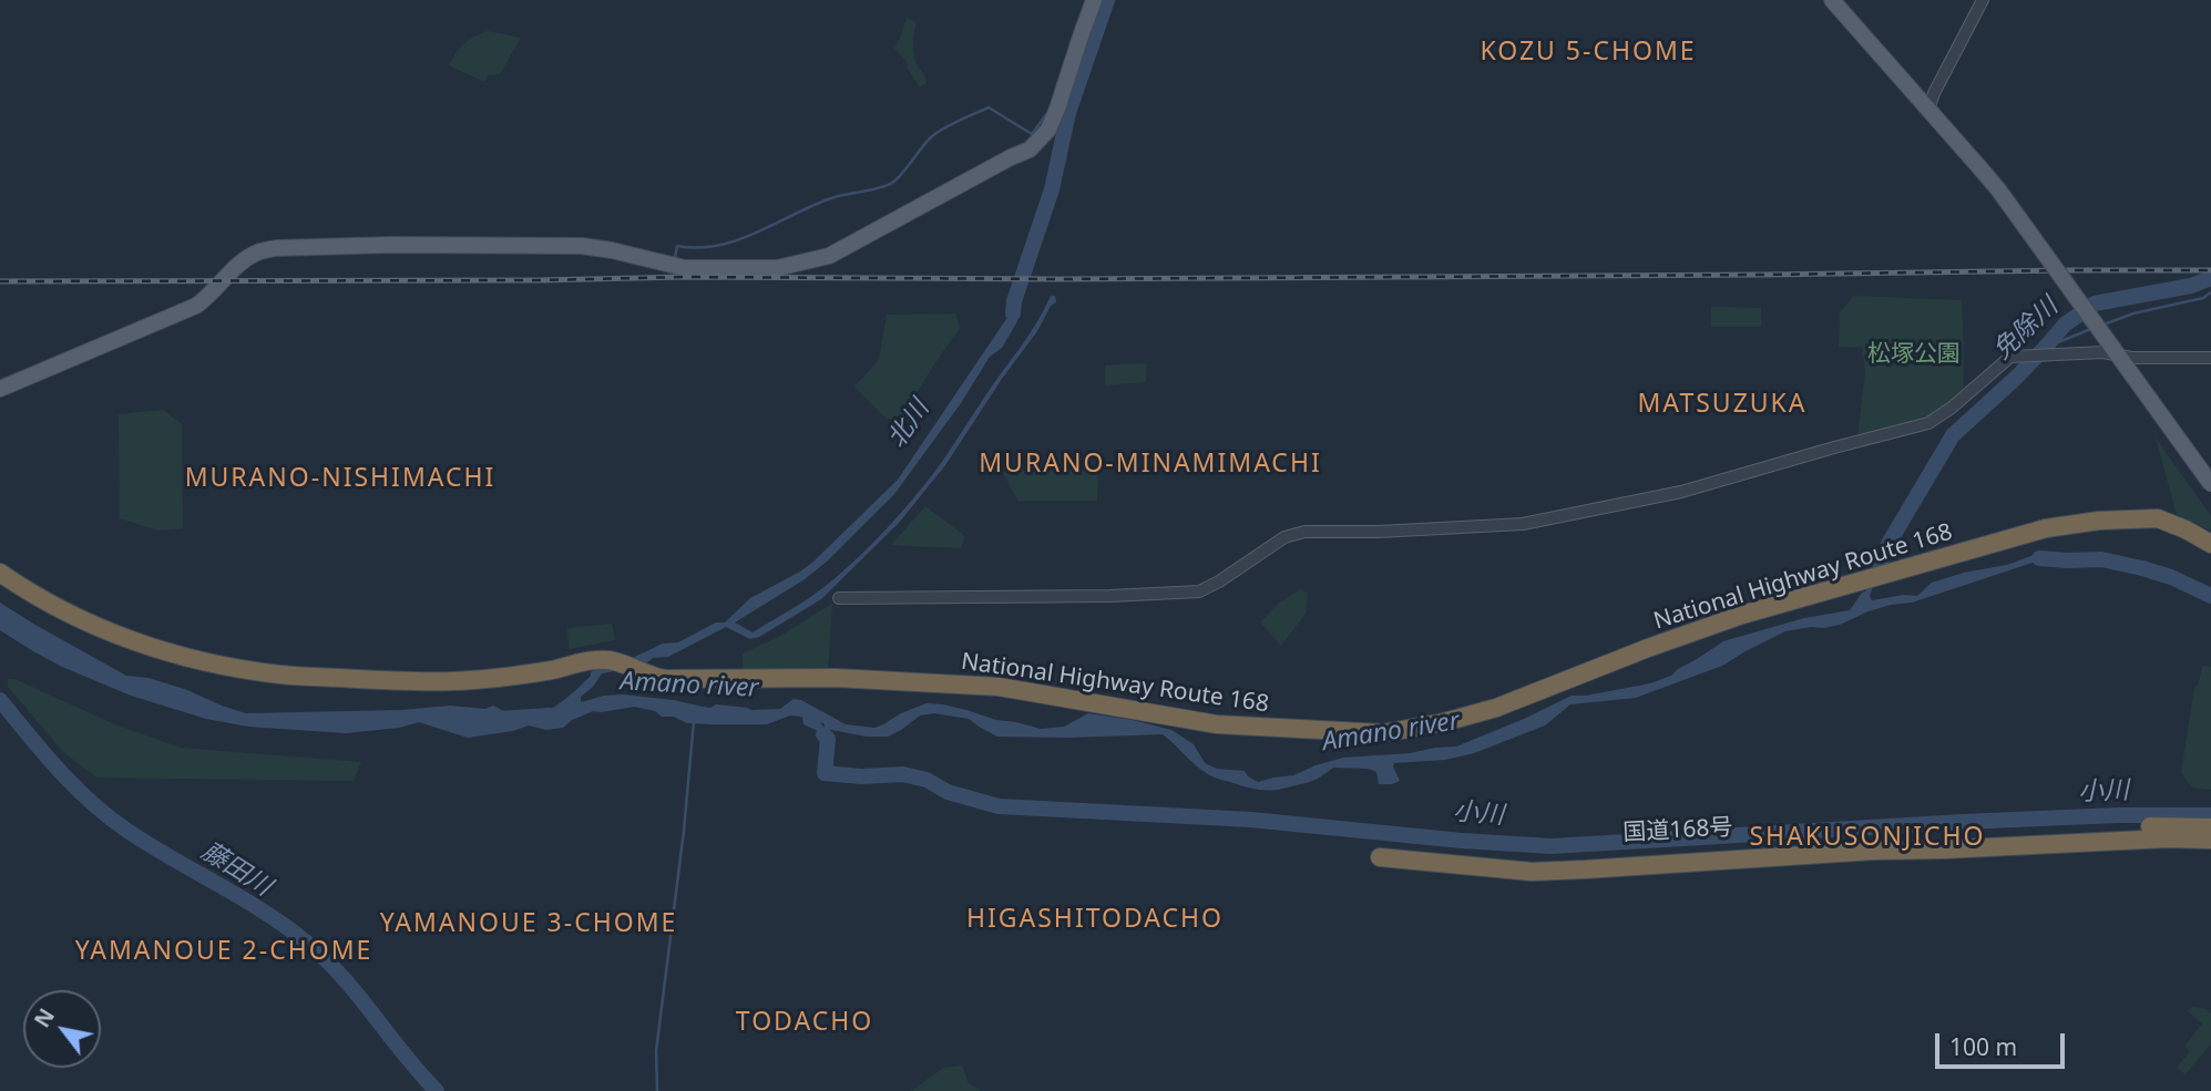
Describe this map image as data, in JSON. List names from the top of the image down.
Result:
{
  "streets": {
    "highway": ["National Highway Route 168", "国道168号"]
  },
  "districts": [
    "KOZU 5-CHOME",
    "MATSUZUKA",
    "MURANO-MINAMIMACHI",
    "MURANO-NISHIMACHI",
    "SHAKUSONJICHO",
    "HIGASHITODACHO",
    "YAMANOUE 3-CHOME",
    "YAMANOUE 2-CHOME",
    "TODACHO"
  ],
  "water": [
    "免除川",
    "北川",
    "Amano river",
    "小川",
    "藤田川"
  ],
  "parks": ["松塚公園"],
  "scale_bar": "100 m",
  "north": "top left"
}
